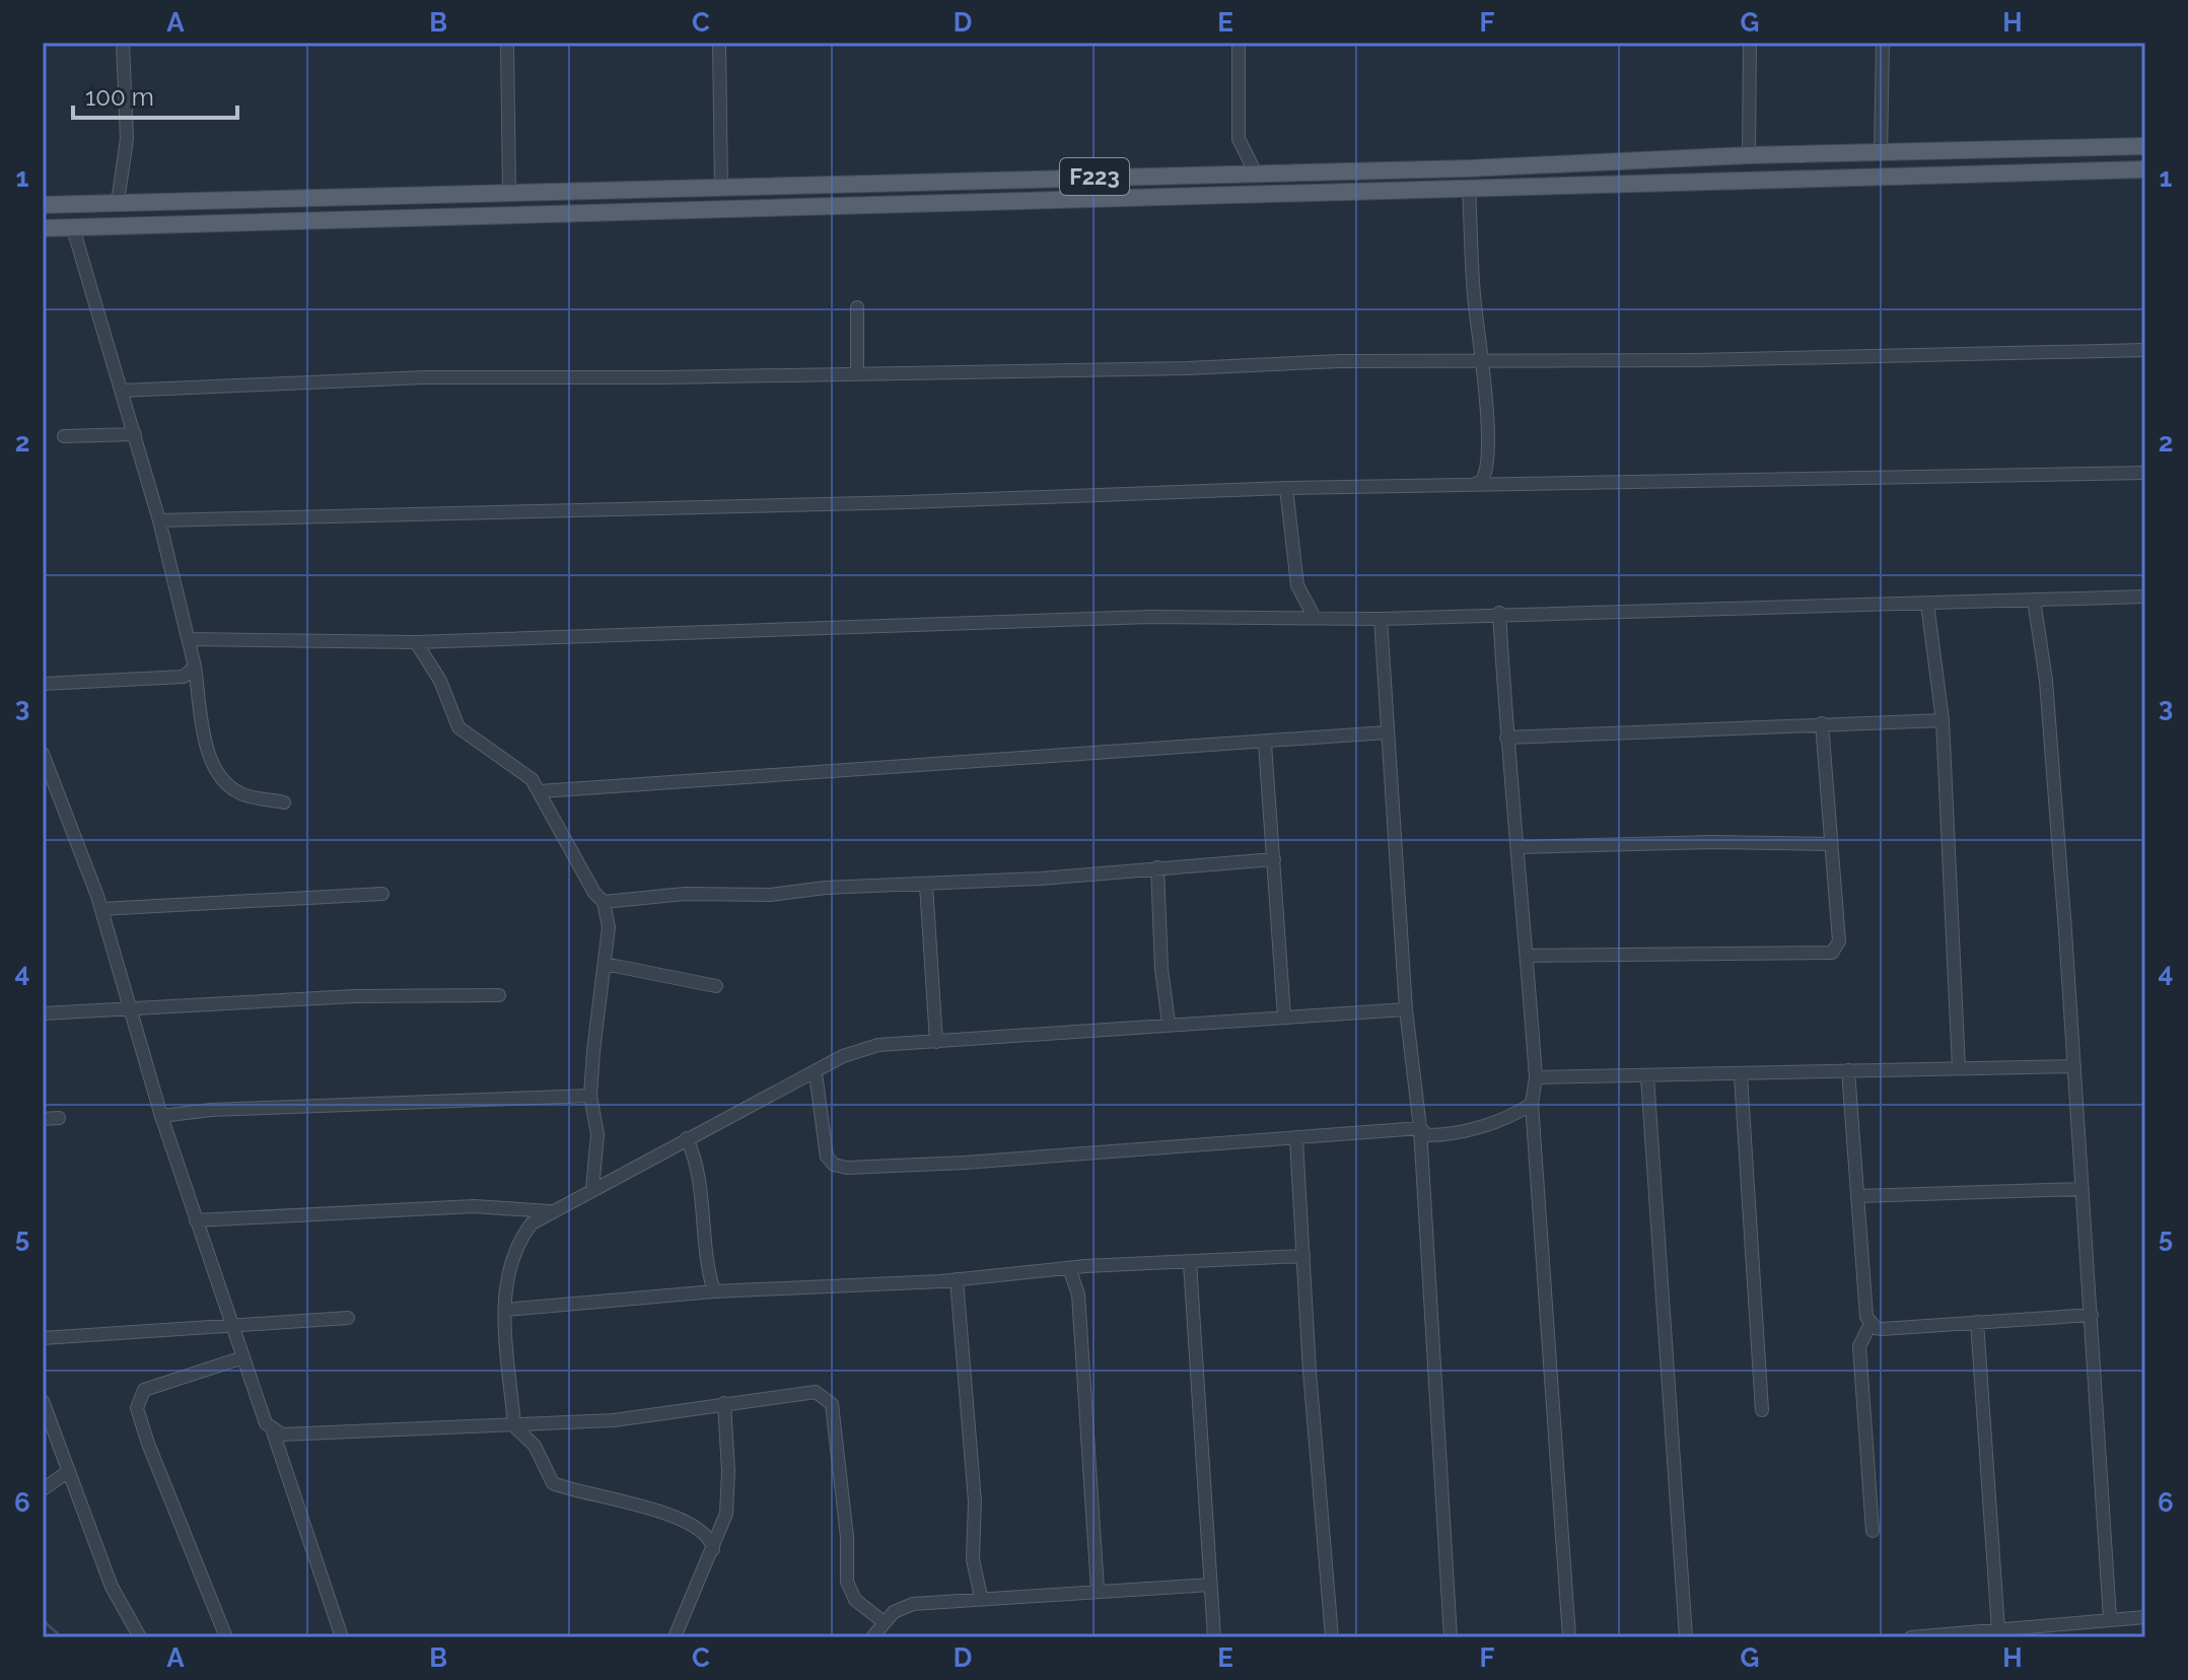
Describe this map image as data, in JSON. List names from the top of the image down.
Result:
{
  "streets": {
    "main road": ["F223"]
  },
  "scale_bar": "100 m",
  "grid": {
    "columns": [
      "A",
      "B",
      "C",
      "D",
      "E",
      "F",
      "G",
      "H"
    ],
    "rows": [
      "1",
      "2",
      "3",
      "4",
      "5",
      "6"
    ]
  }
}
